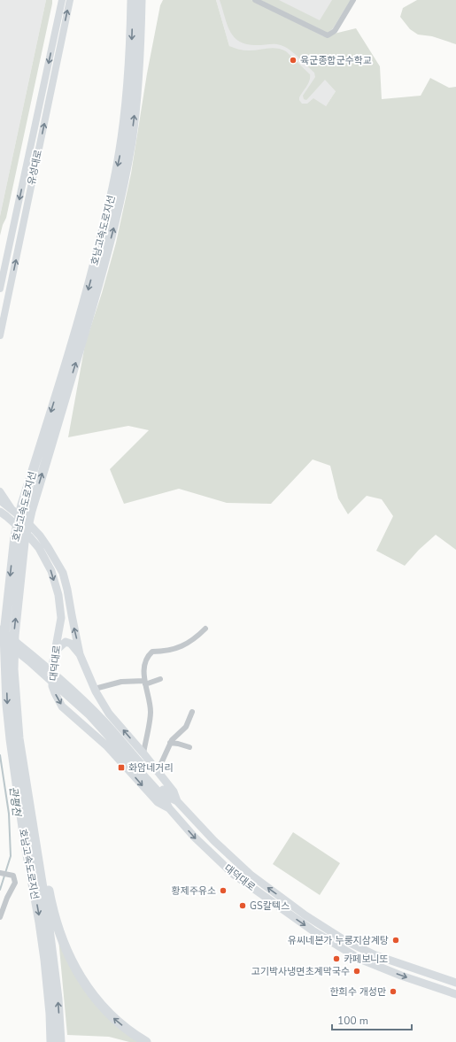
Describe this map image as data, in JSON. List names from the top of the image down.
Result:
{
  "streets": {
    "highway": ["호남고속도로지선"],
    "main road": ["유성대로", "대덕대로"]
  },
  "water": ["관평천"],
  "places": {
    "other": [
      "육군종합군수학교",
      "황제주유소",
      "GS칼텍스",
      "유씨네본가 누룽지삼계탕",
      "카페보니또",
      "고기박사냉면초계막국수",
      "한희수 개성만"
    ],
    "transit": ["화암네거리"]
  },
  "scale_bar": "100 m"
}
